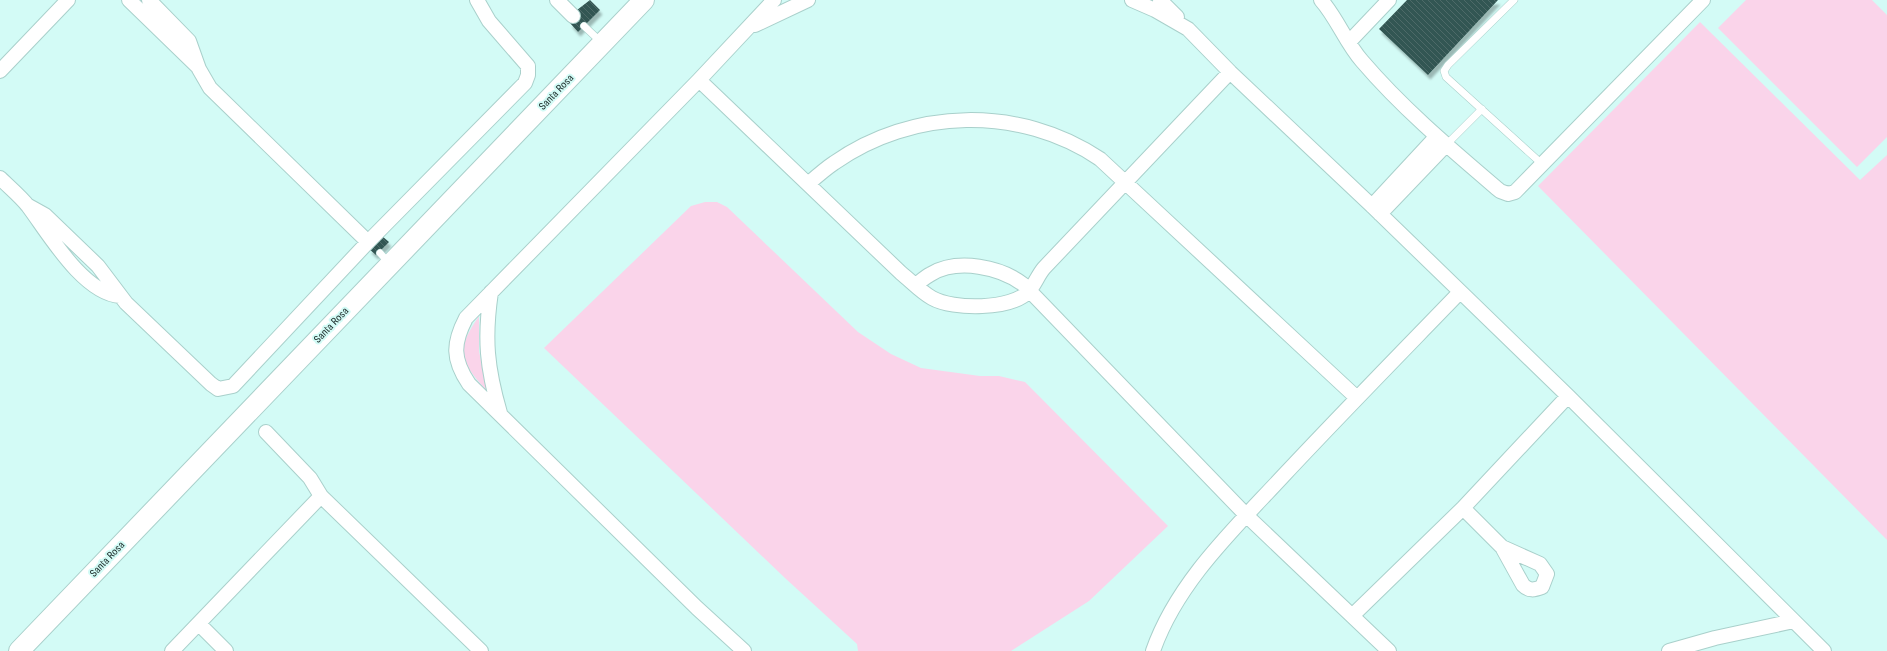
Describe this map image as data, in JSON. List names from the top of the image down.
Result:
{
  "streets": {
    "street": ["Santa Rosa"]
  }
}
